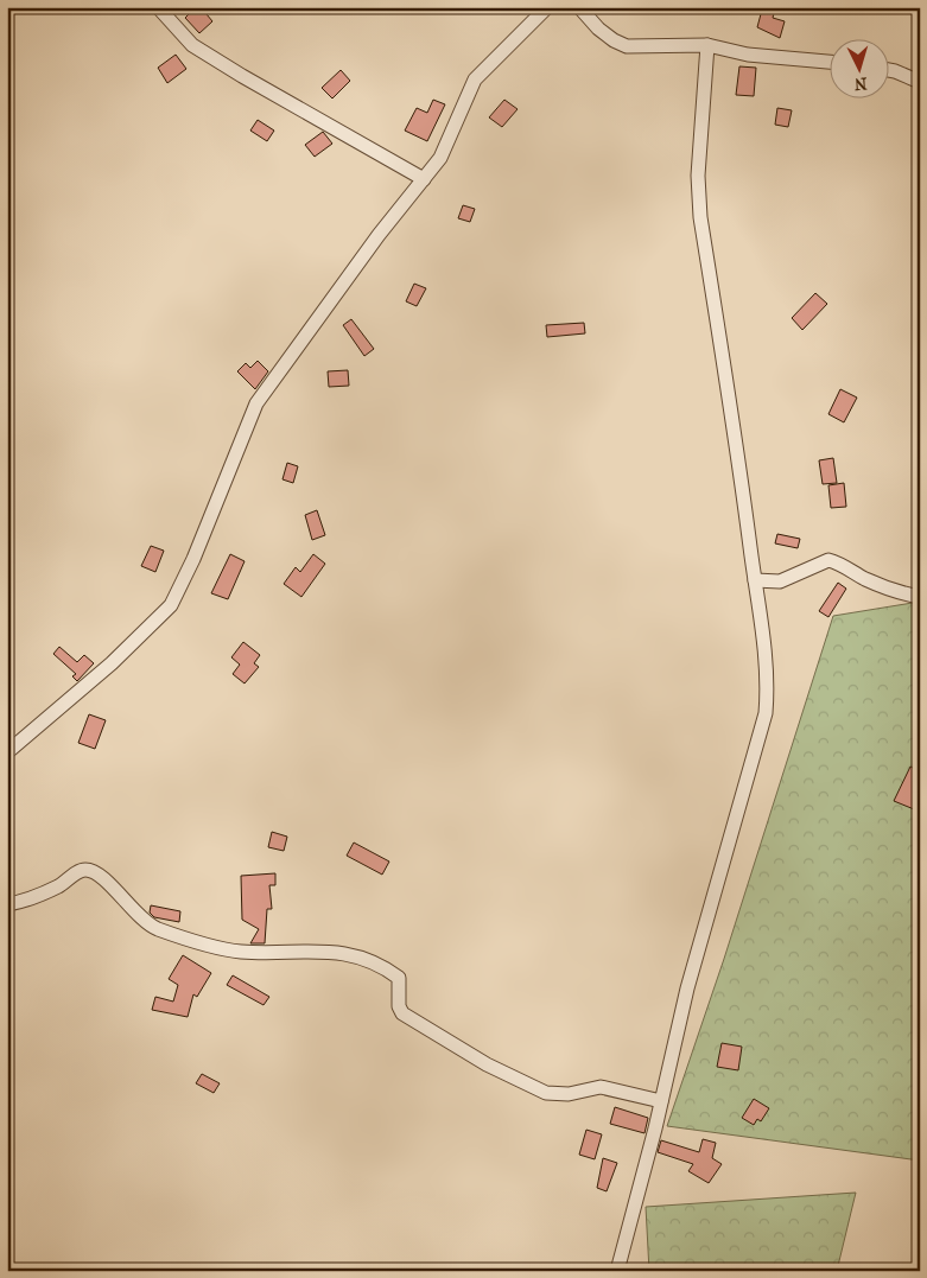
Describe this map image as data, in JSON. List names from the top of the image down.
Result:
{
  "north": "bottom"
}
